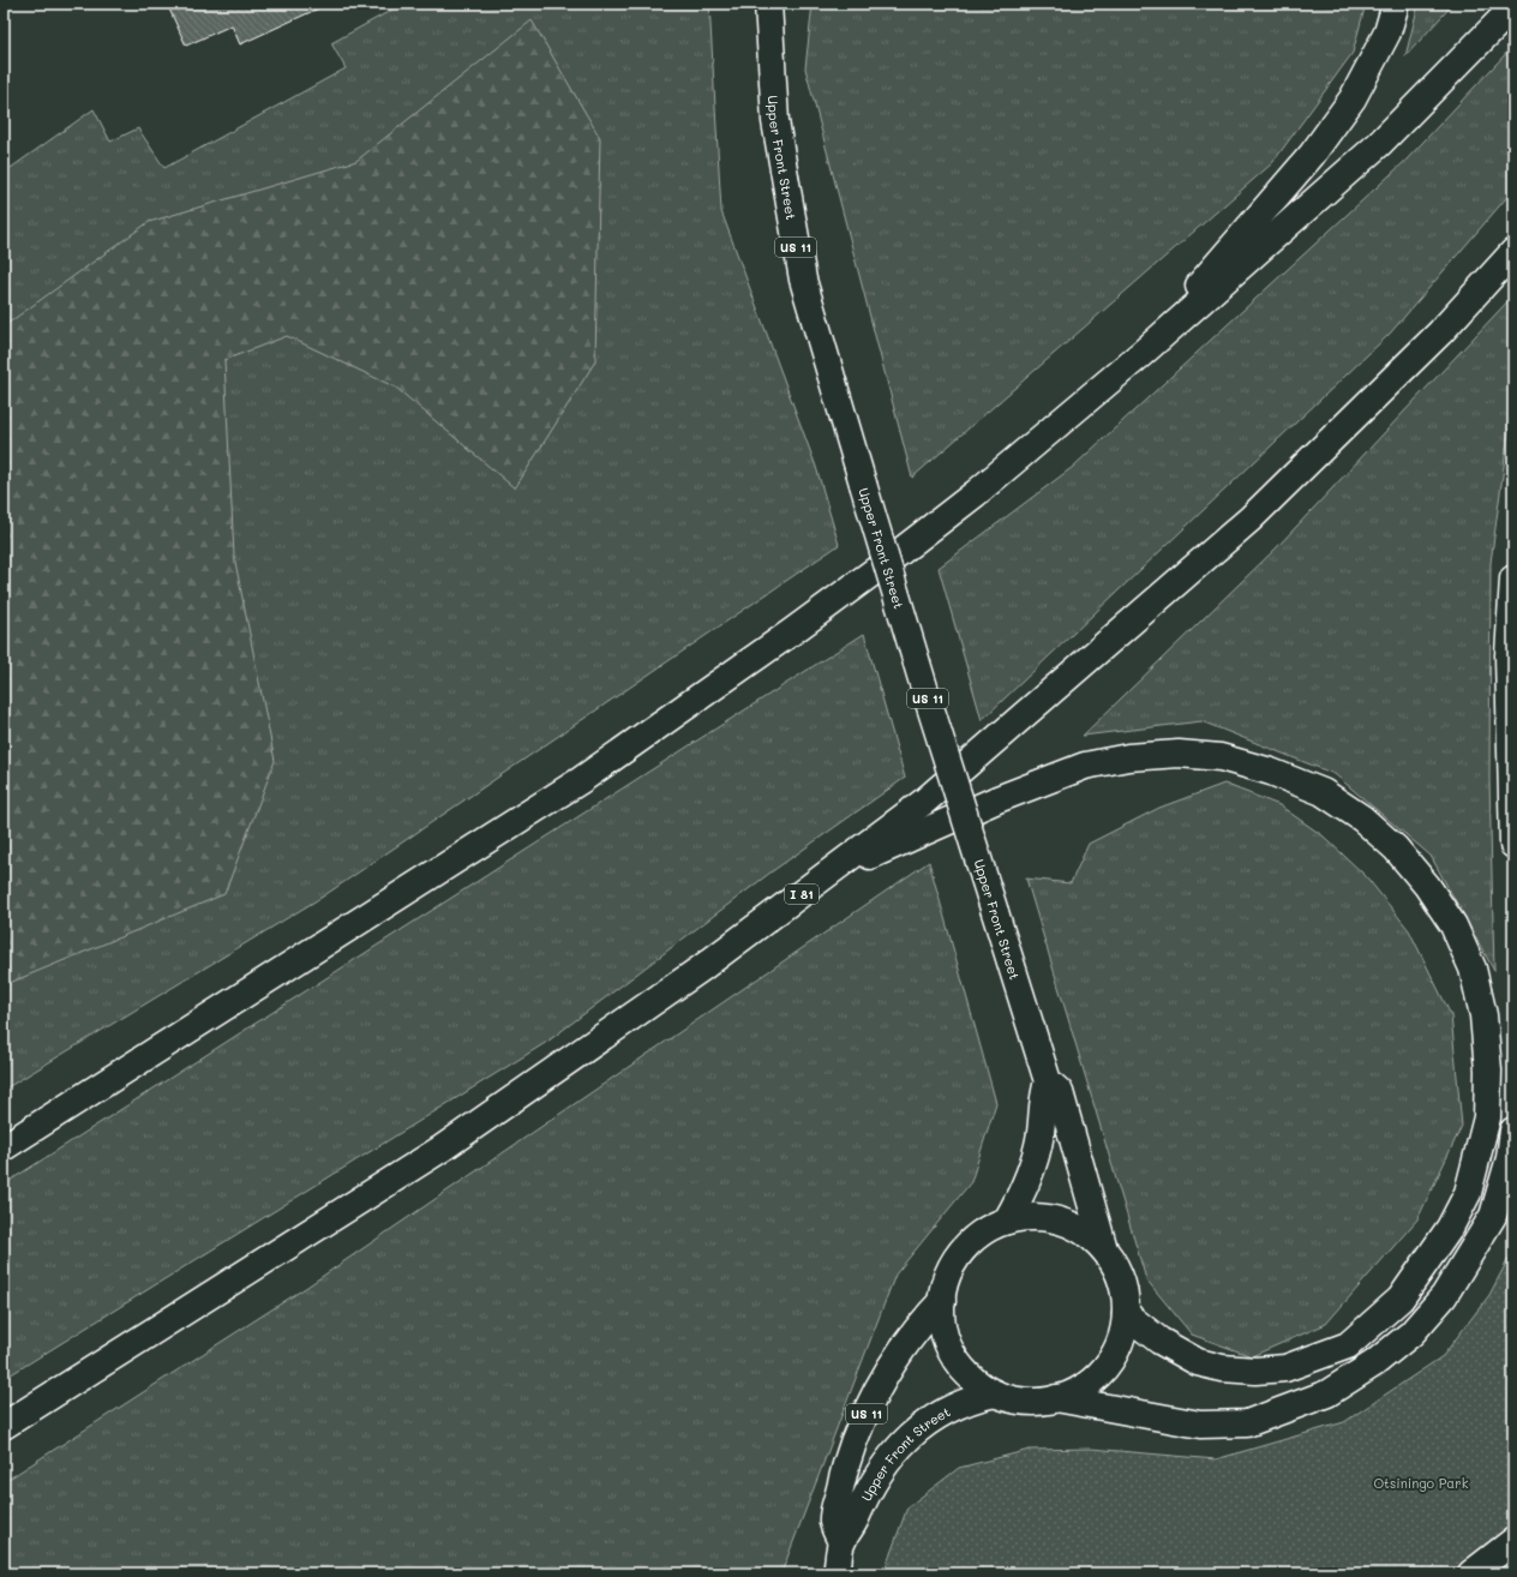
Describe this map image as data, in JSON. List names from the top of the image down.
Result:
{
  "streets": {
    "main road": ["Upper Front Street", "US 11", "I 81"]
  },
  "parks": ["Otsiningo Park"]
}
